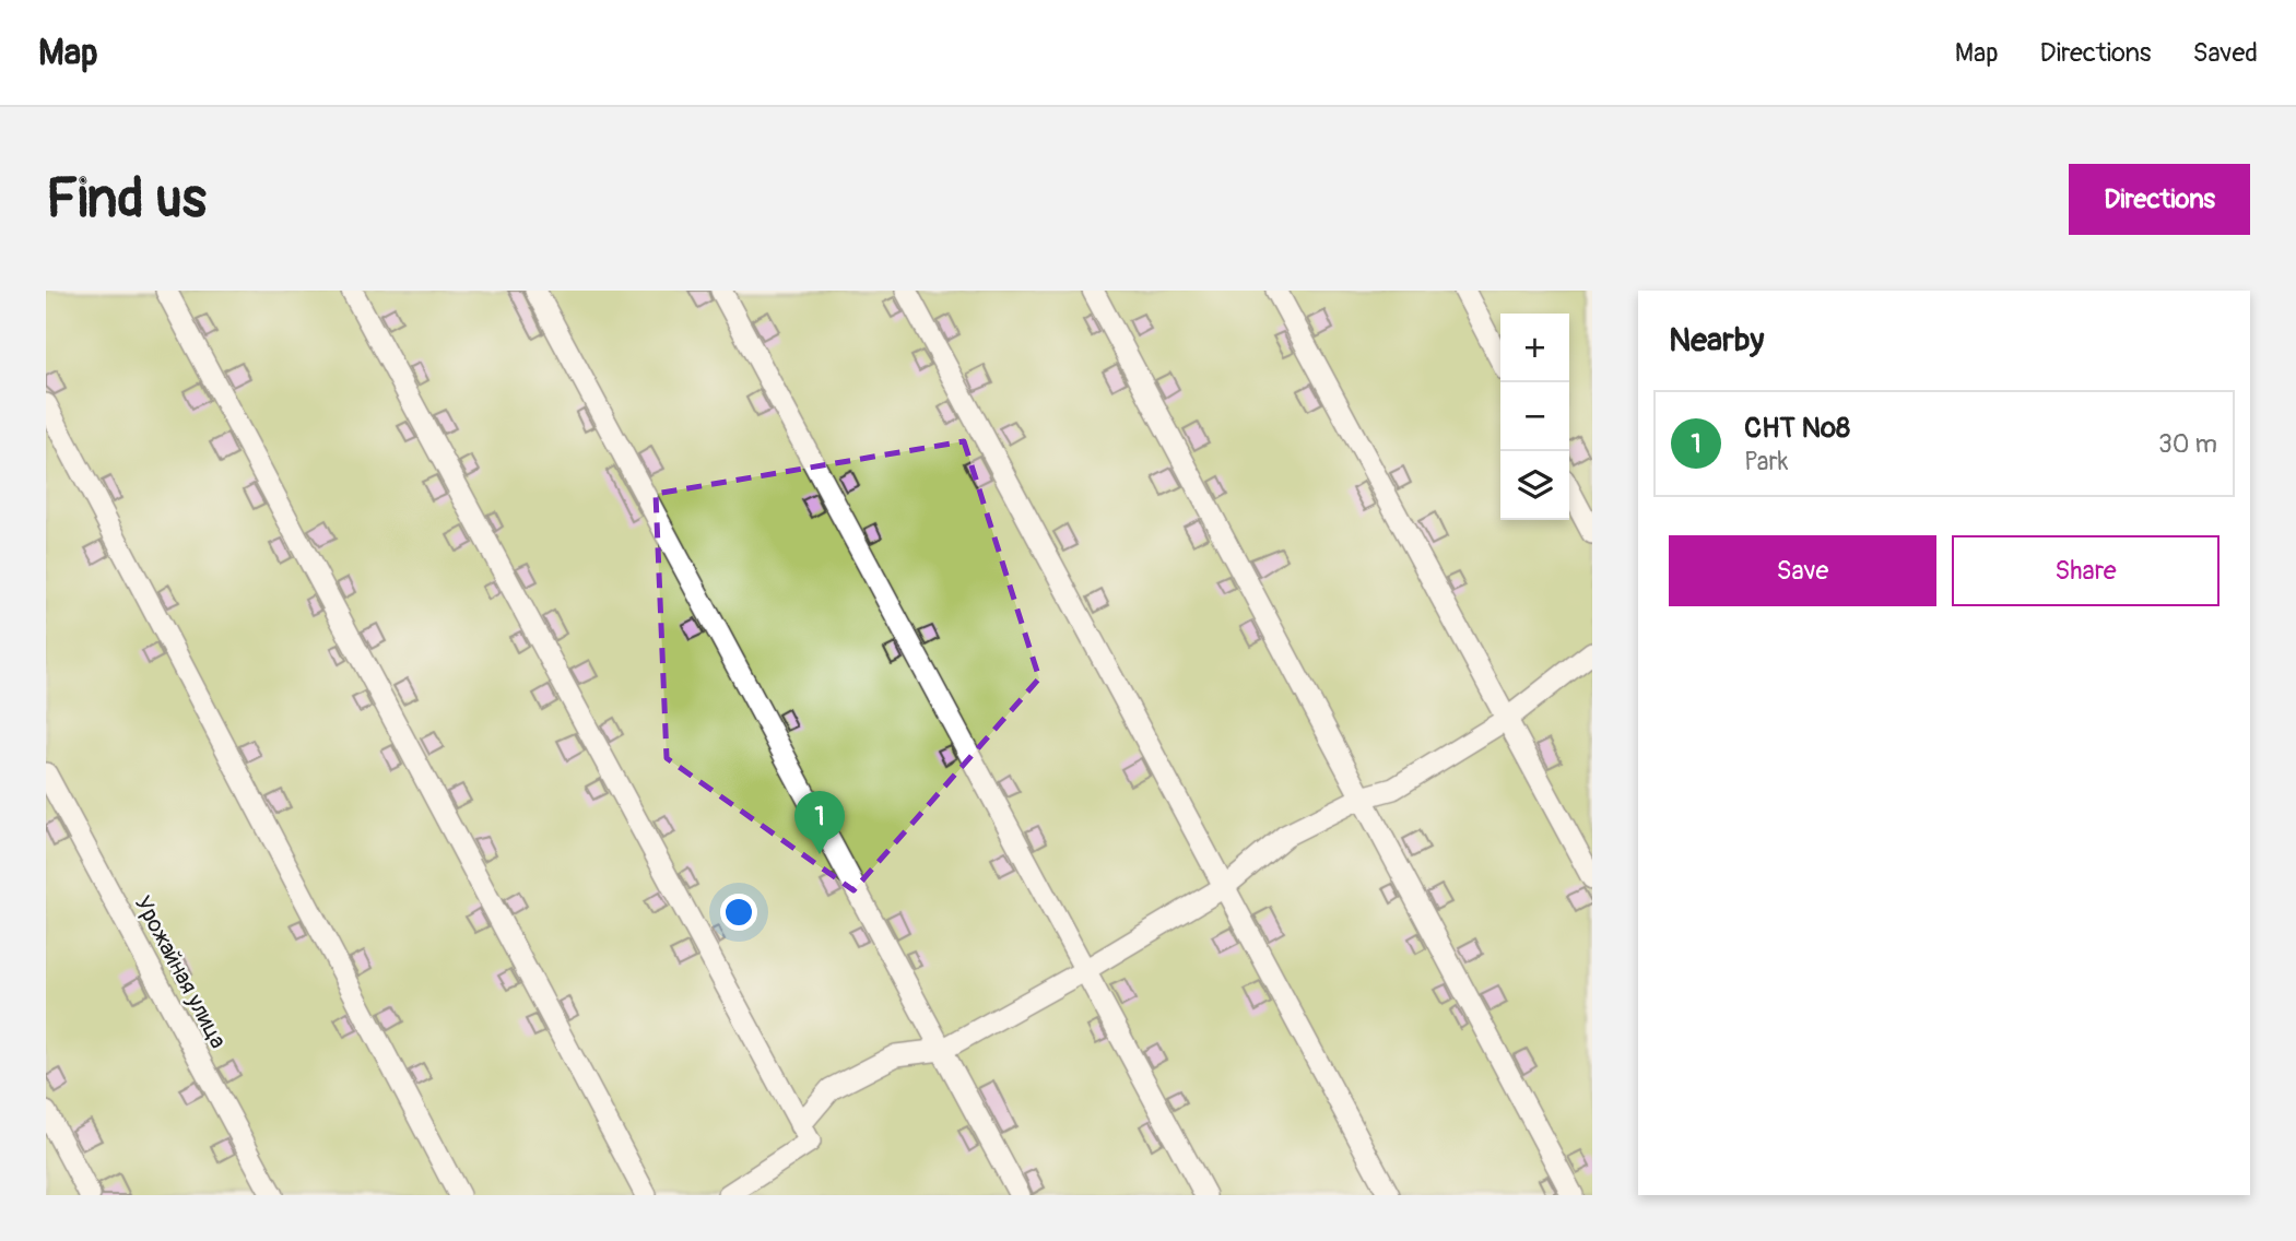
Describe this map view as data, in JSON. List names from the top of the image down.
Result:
{
  "streets": {
    "street": ["Урожайная улица"]
  },
  "page": {
    "header": "Map",
    "nav": ["Map", "Directions", "Saved"],
    "buttons": [
      "Directions",
      ["Save", "Share"]
    ],
    "title": "Find us",
    "heading": "Nearby",
    "map_buttons": ["+", "−"],
    "list": [
      {
        "mark": "1",
        "name": "СНТ №8",
        "note": "Park",
        "value": "30 m"
      }
    ],
    "pins": "1"
  }
}
